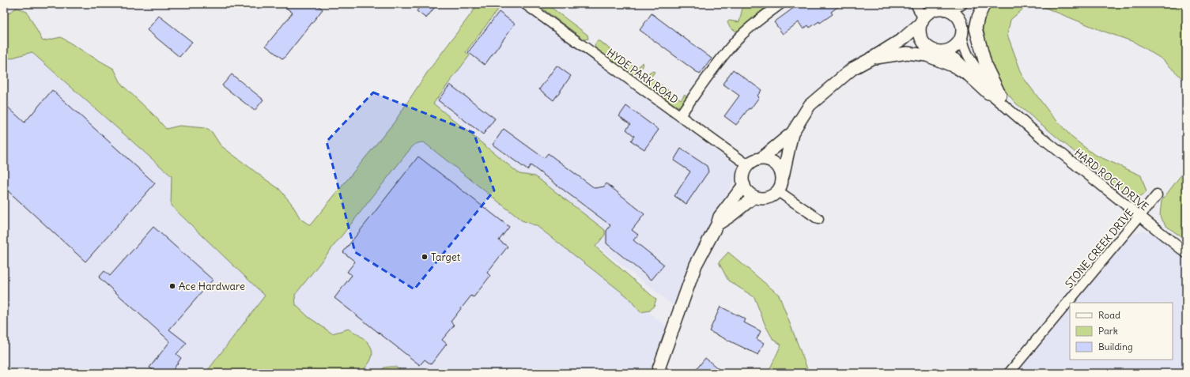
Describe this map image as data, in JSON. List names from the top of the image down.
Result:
{
  "streets": {
    "street": ["HYDE PARK ROAD", "HARD ROCK DRIVE", "STONE CREEK DRIVE"]
  },
  "crossings": [
    ["HARD ROCK DRIVE", "STONE CREEK DRIVE"]
  ],
  "places": ["Target", "Ace Hardware"],
  "legend": ["Road", "Park", "Building"]
}
